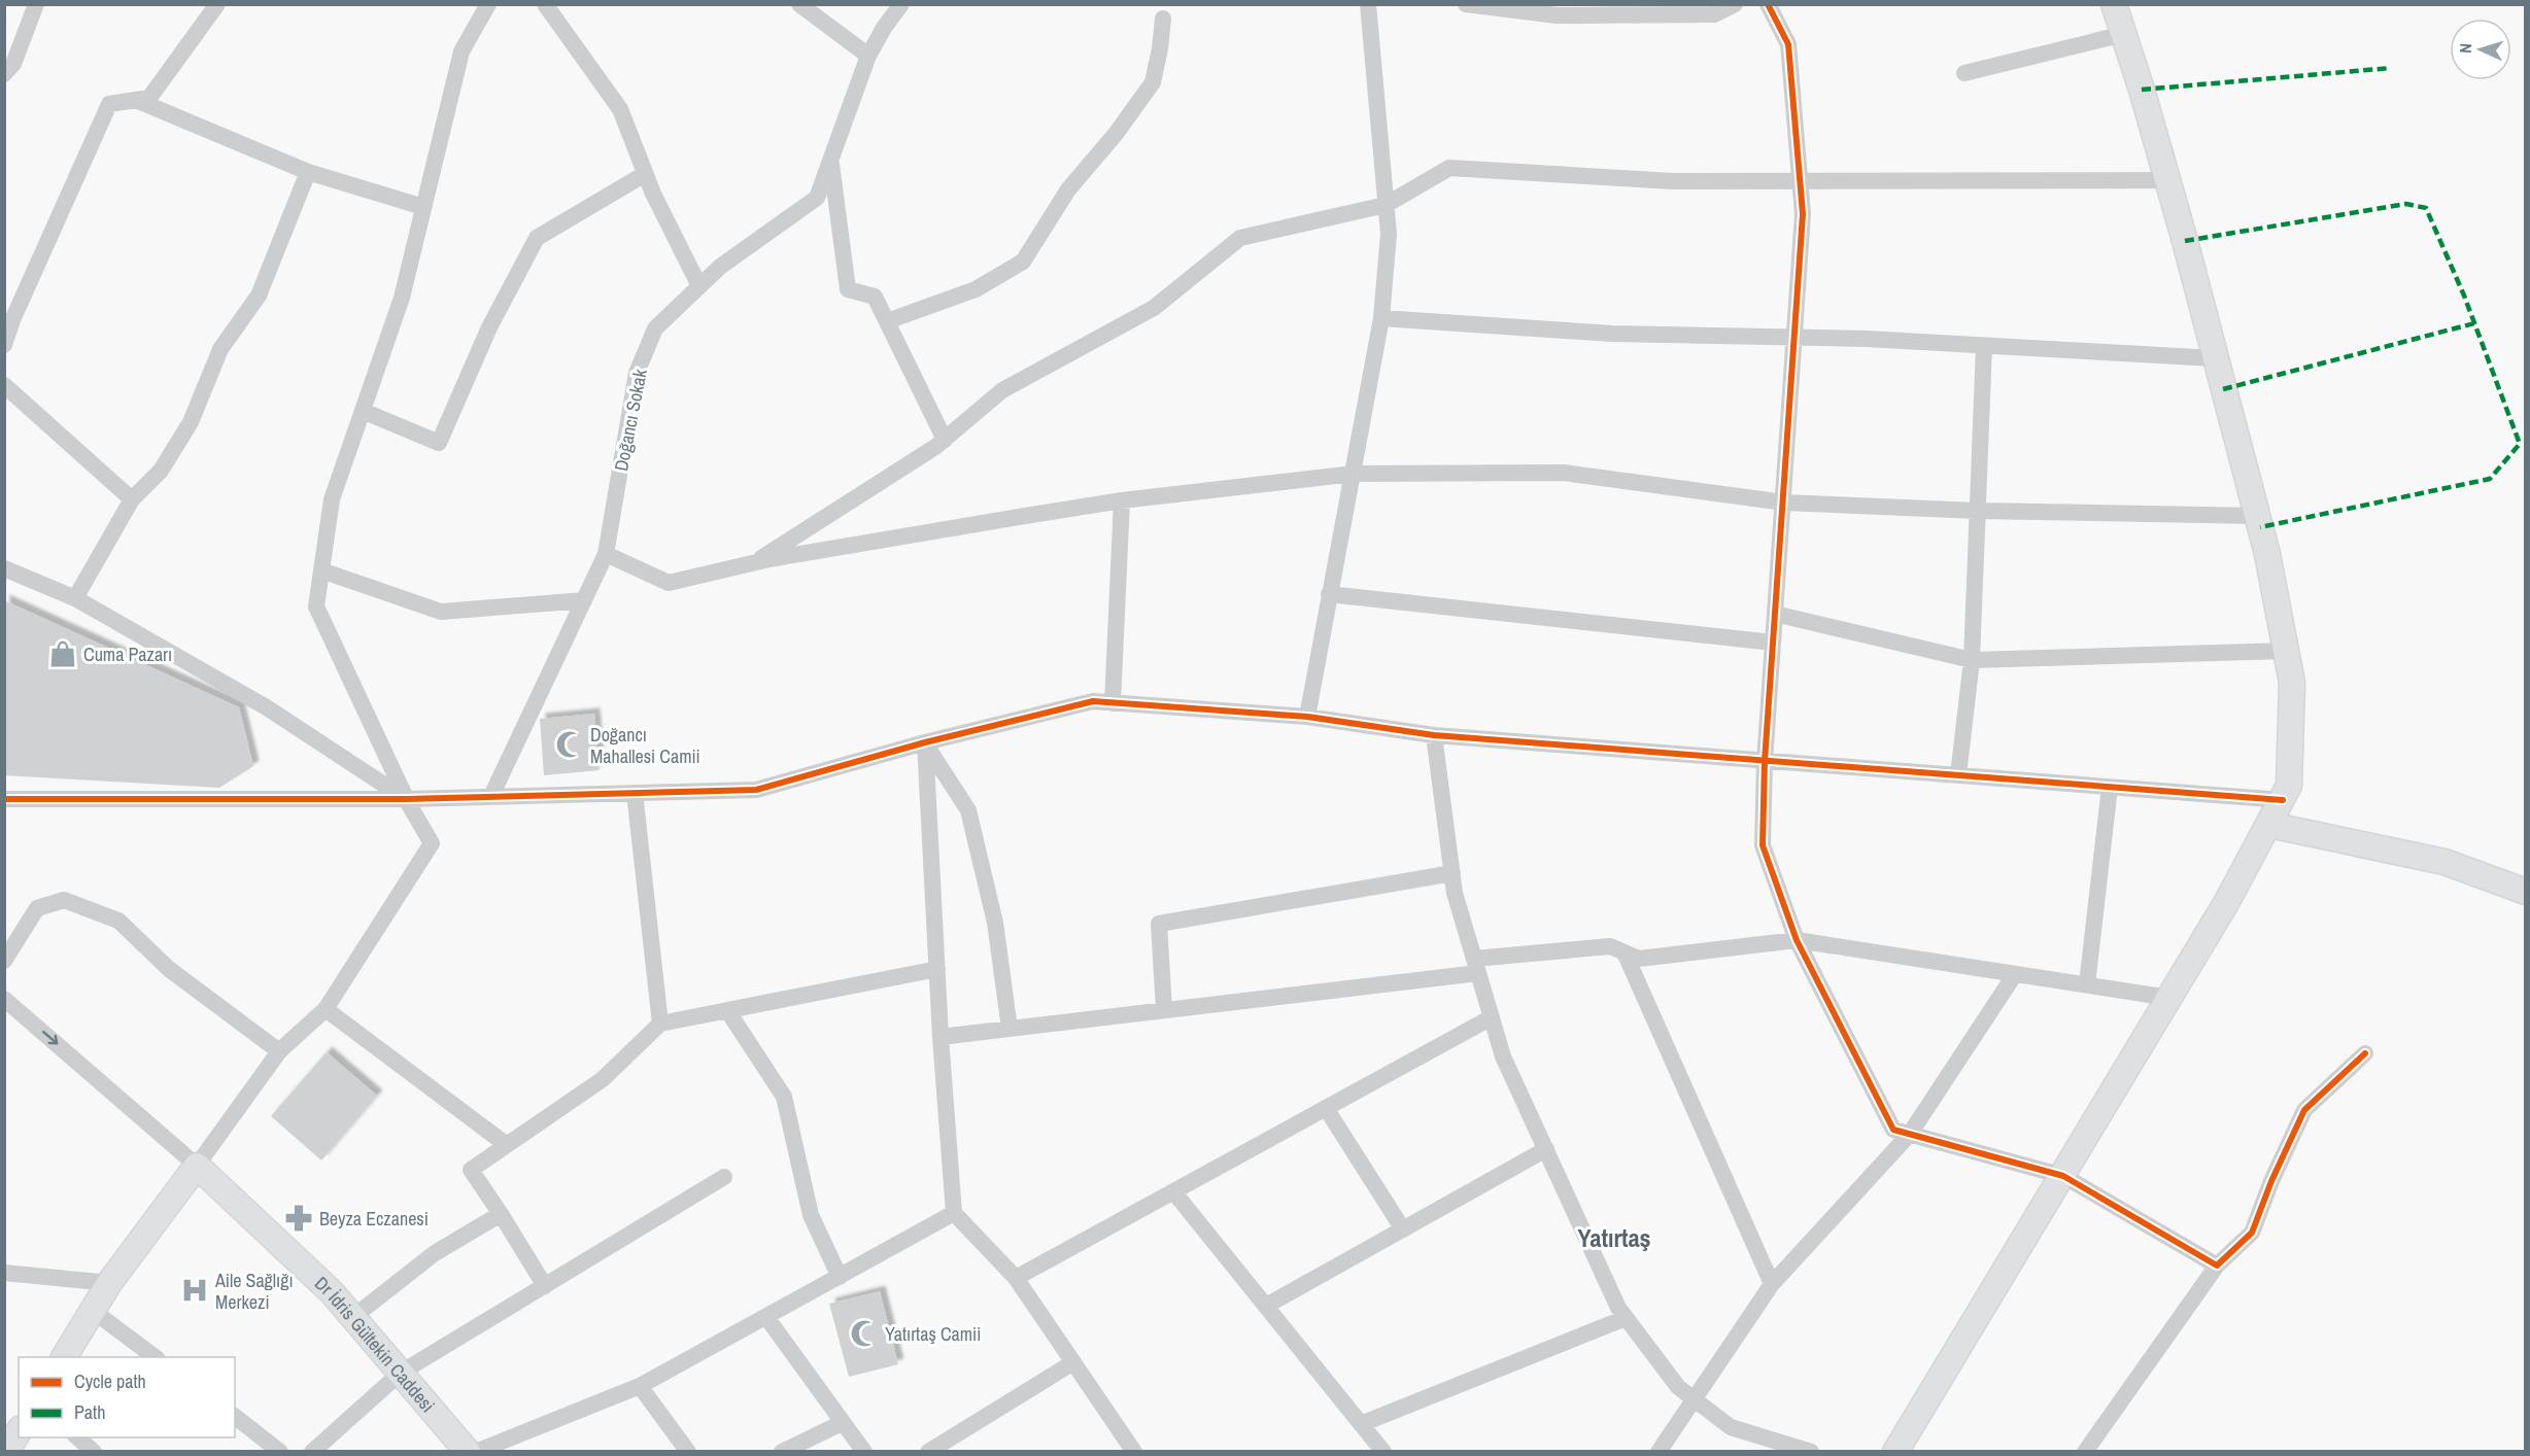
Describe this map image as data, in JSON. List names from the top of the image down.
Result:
{
  "streets": {
    "street": ["Doğancı Sokak", "Dr İdris Gültekin Caddesi"]
  },
  "districts": ["Yatırtaş"],
  "places": {
    "shop": ["Cuma Pazarı"],
    "mosque": ["Doğancı Mahallesi Camii", "Yatırtaş Camii"],
    "pharmacy": ["Beyza Eczanesi"],
    "hospital": ["Aile Sağlığı Merkezi"]
  },
  "legend": ["Cycle path", "Path"],
  "north": "left"
}
